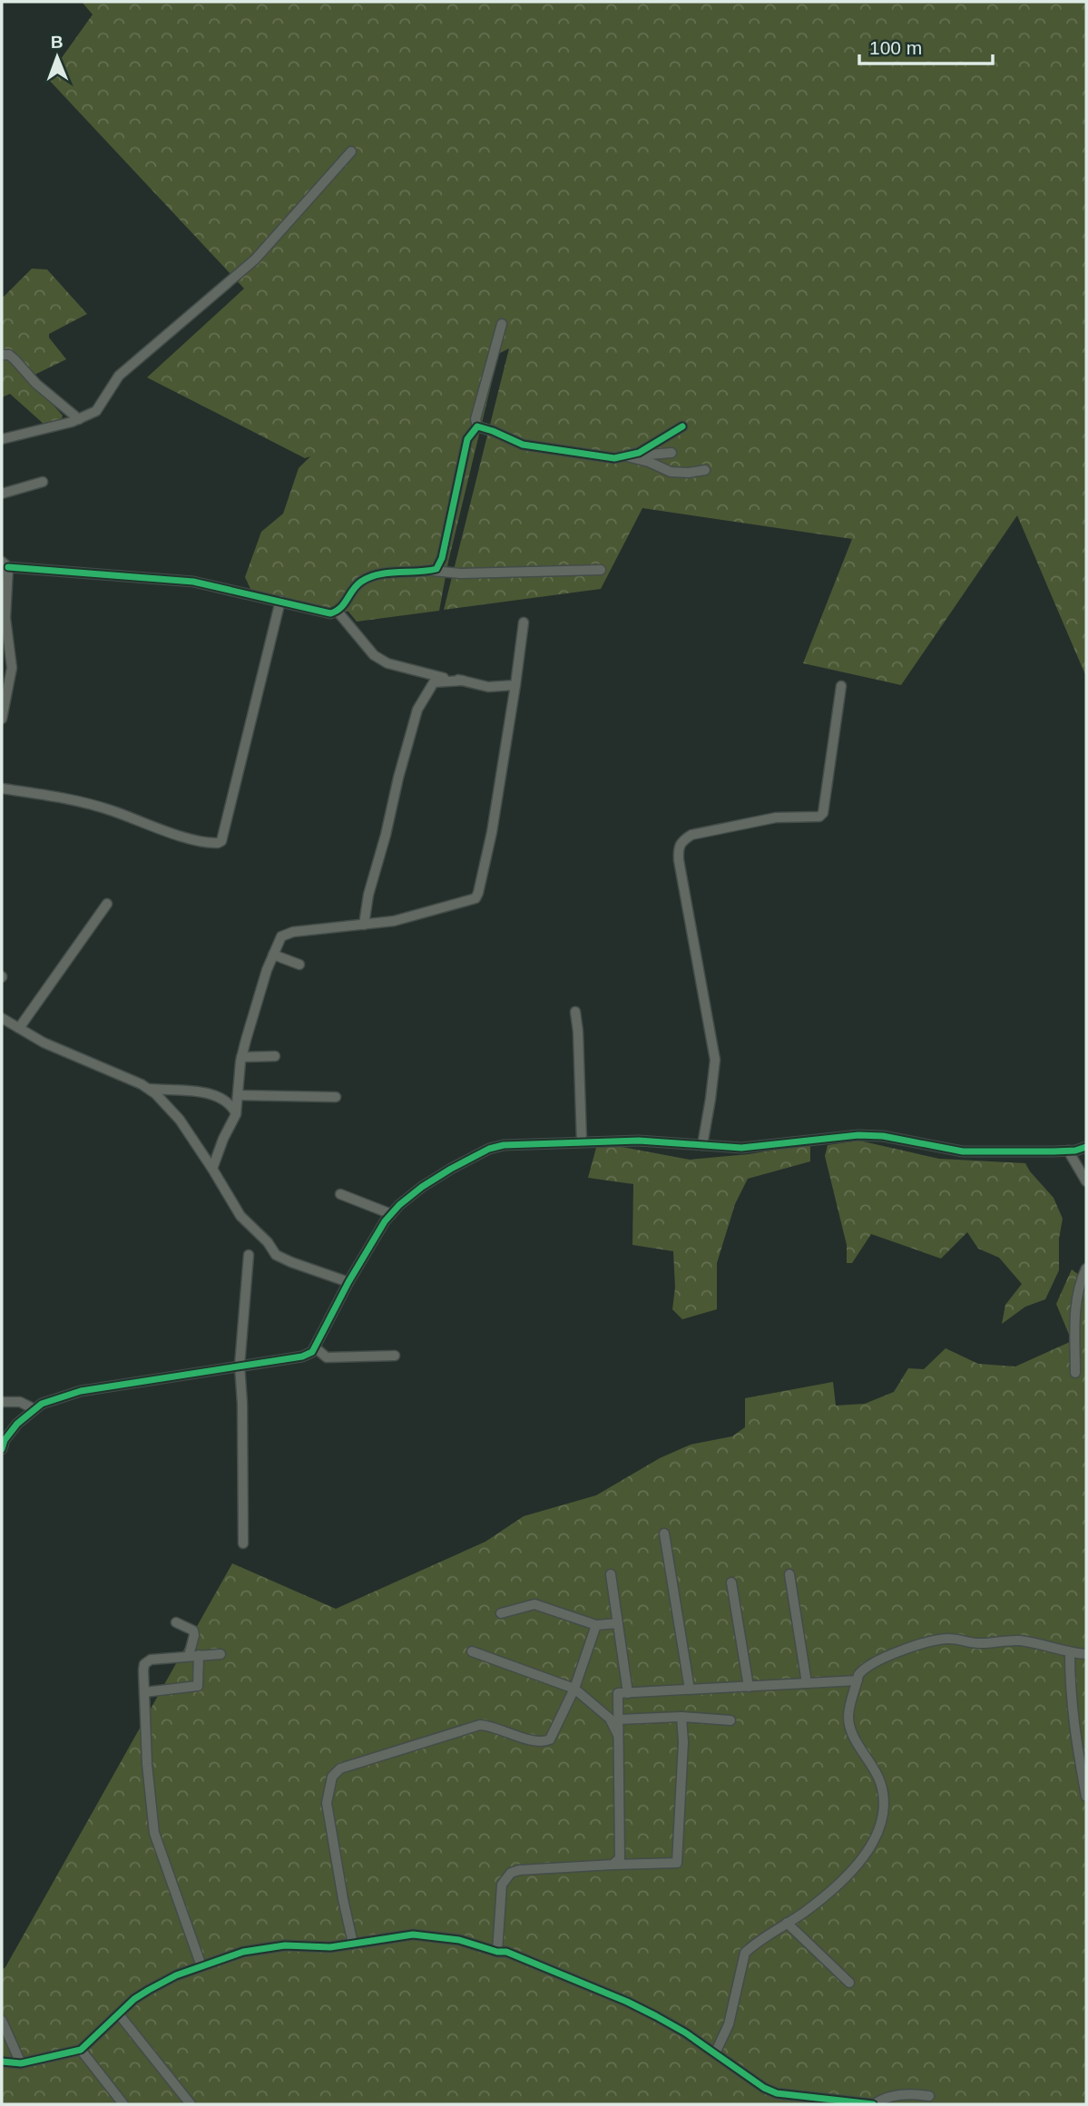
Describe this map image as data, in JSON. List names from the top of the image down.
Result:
{
  "scale_bar": "100 m",
  "north": "top"
}
